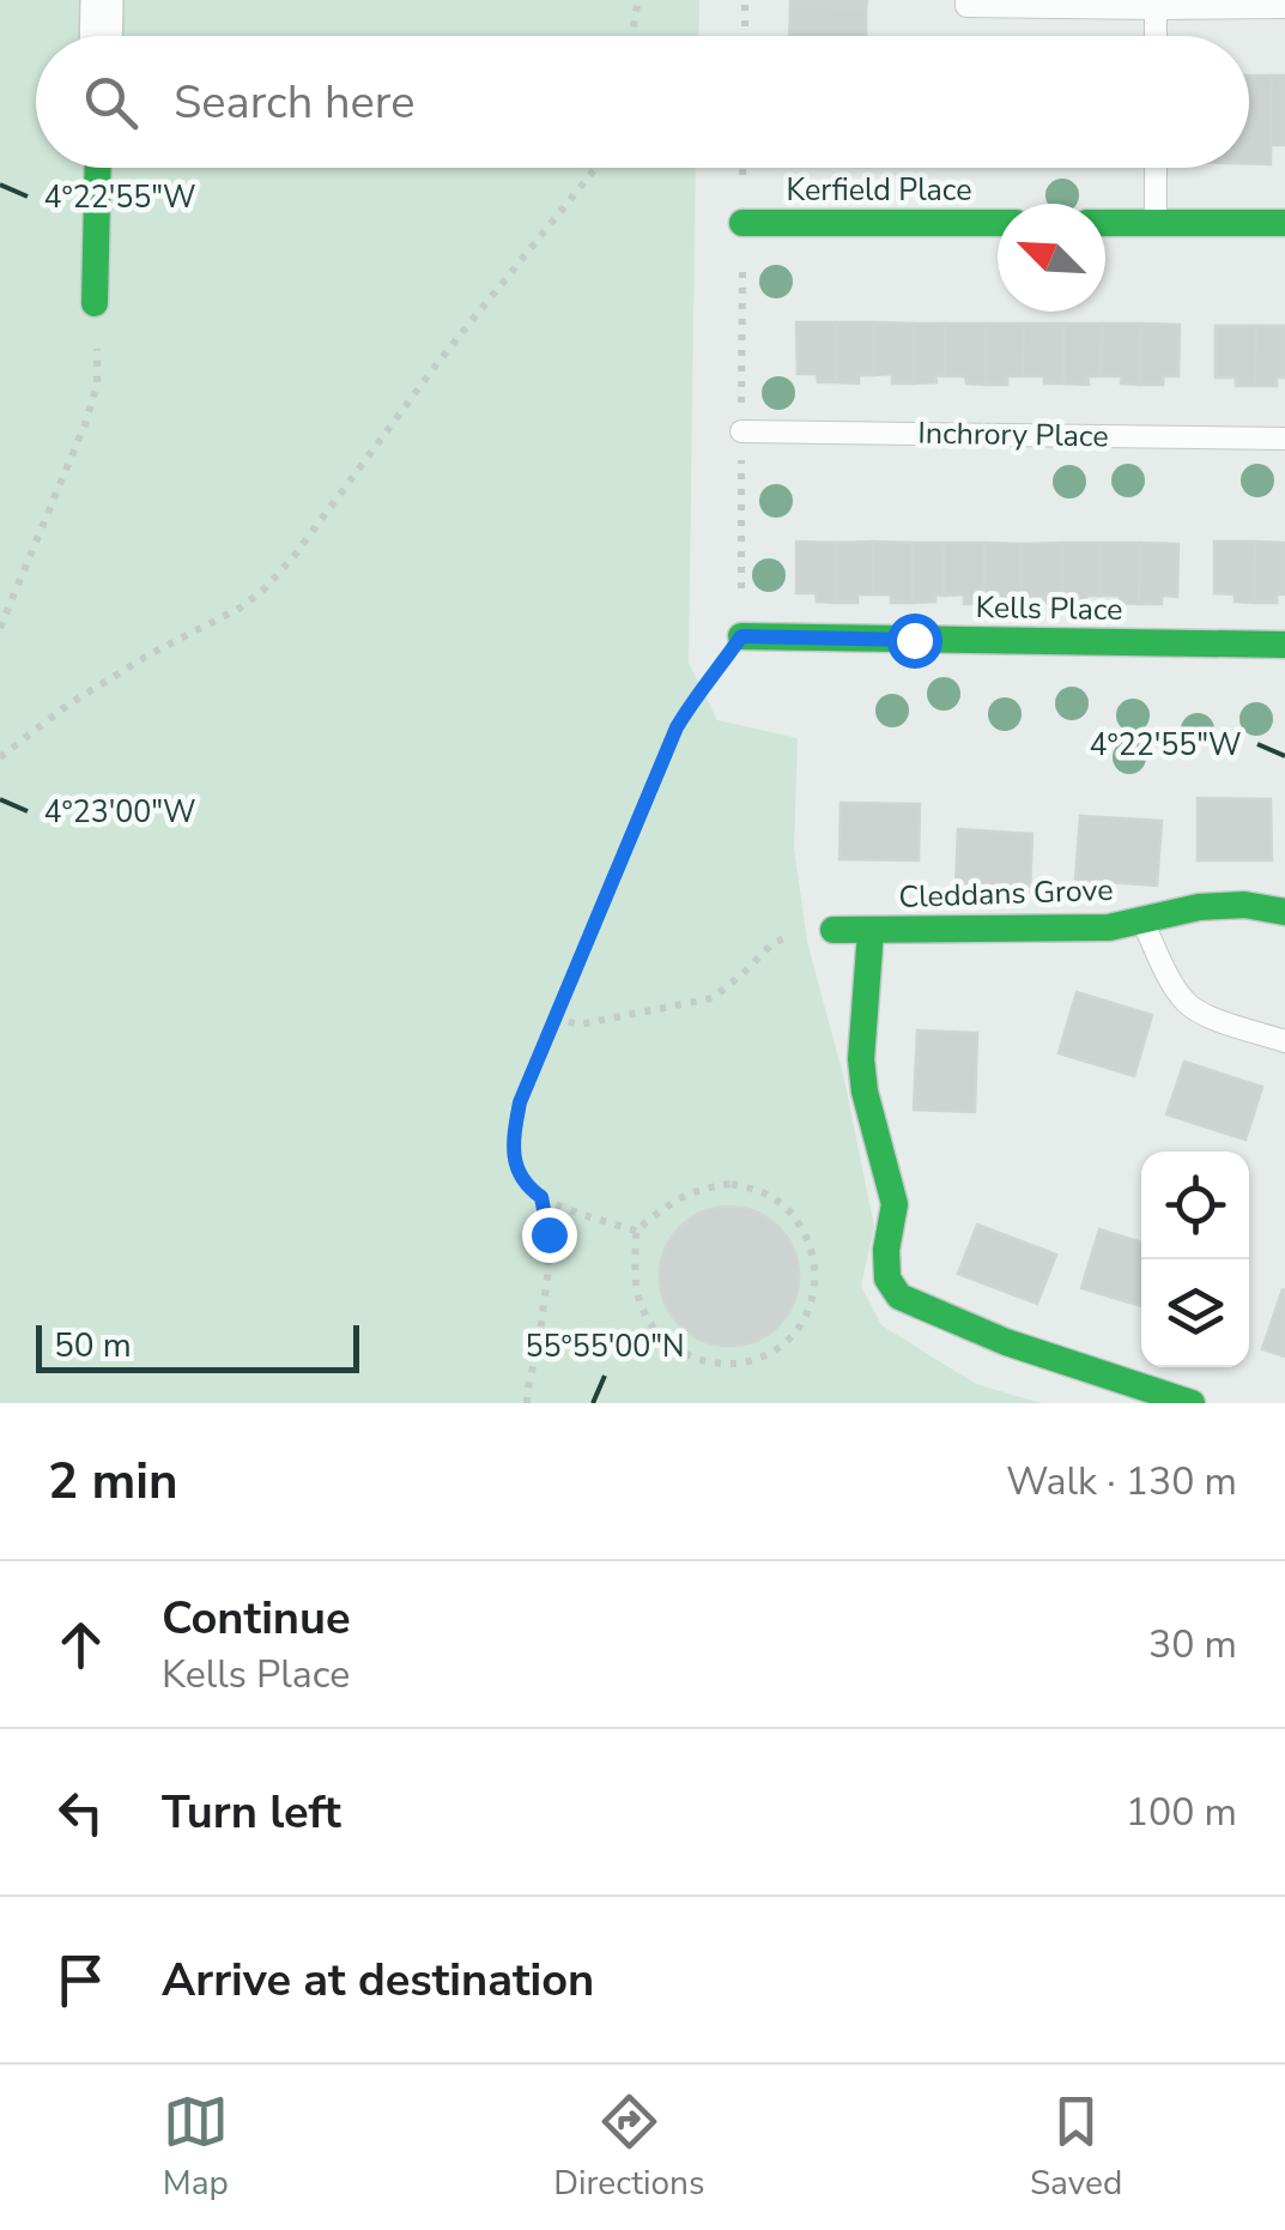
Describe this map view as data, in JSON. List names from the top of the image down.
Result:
{
  "streets": {
    "street": ["Kerfield Place", "Kells Place", "Cleddans Grove"],
    "lane": ["Inchrory Place"]
  },
  "scale_bar": "50 m",
  "north": "top left",
  "page": {
    "search": "Search here",
    "scale": "50 m",
    "heading": ["2 min", "Walk · 130 m"],
    "list": [
      ["Continue", "Kells Place", "30 m"],
      ["Turn left", "100 m"],
      "Arrive at destination"
    ],
    "nav": ["Map", "Directions", "Saved"]
  },
  "coordinates": ["4°22'55\"W", "4°23'00\"W", "55°55'00\"N"]
}
